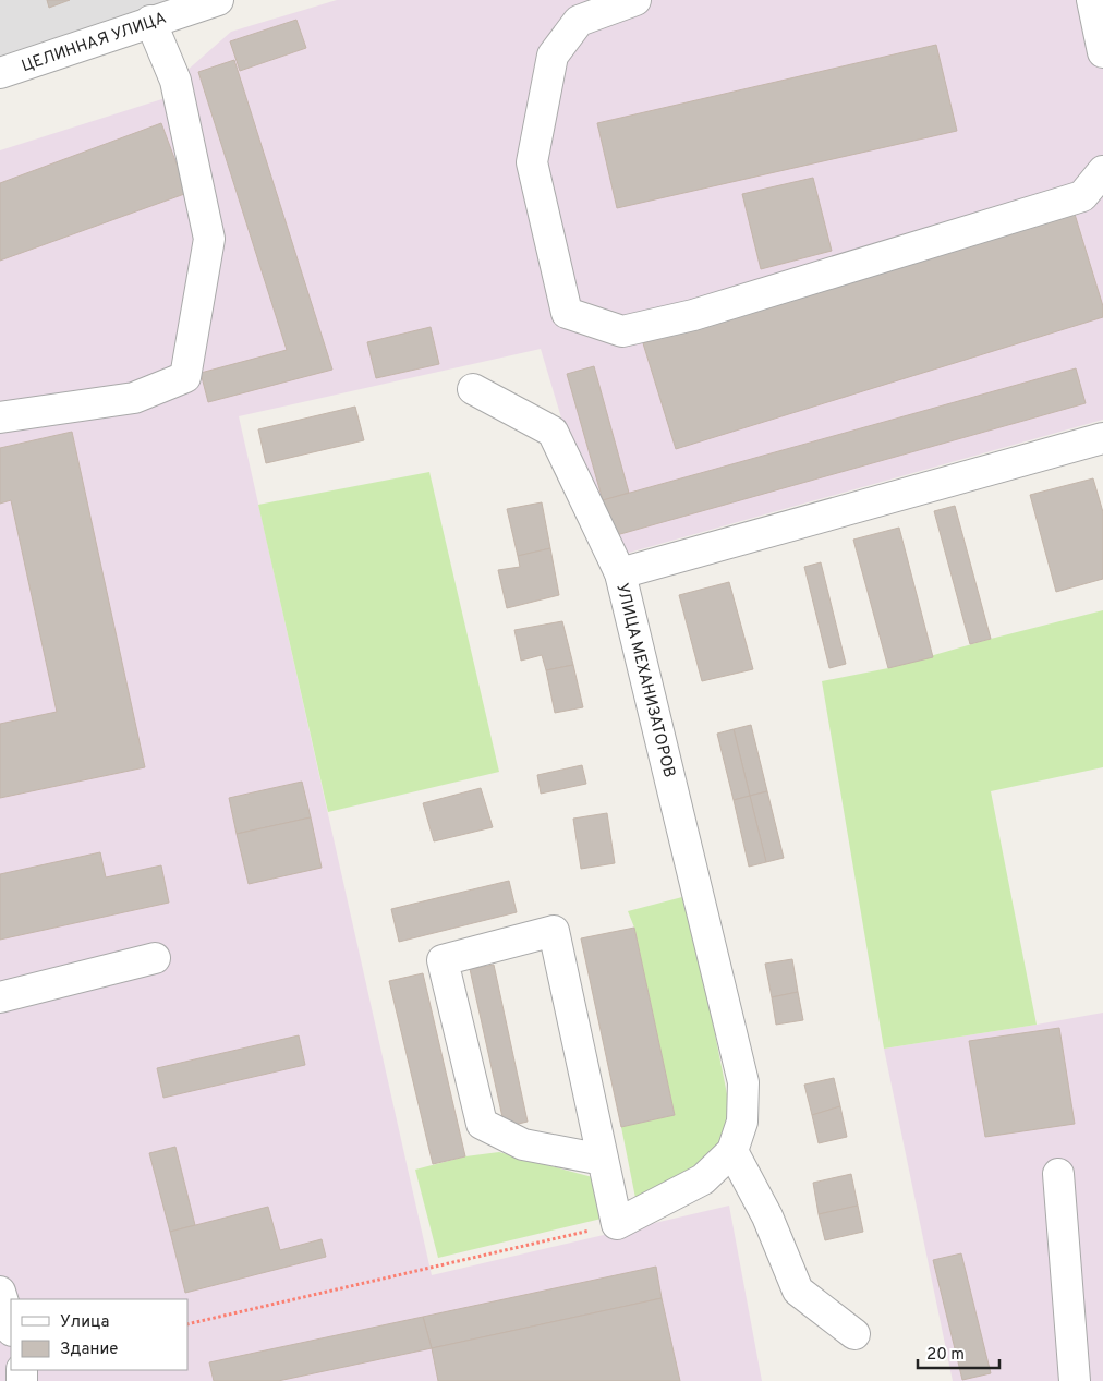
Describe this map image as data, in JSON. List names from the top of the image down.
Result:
{
  "streets": {
    "street": ["ЦЕЛИННАЯ УЛИЦА", "УЛИЦА МЕХАНИЗАТОРОВ"]
  },
  "legend": ["Улица", "Здание"],
  "scale_bar": "20 m"
}
